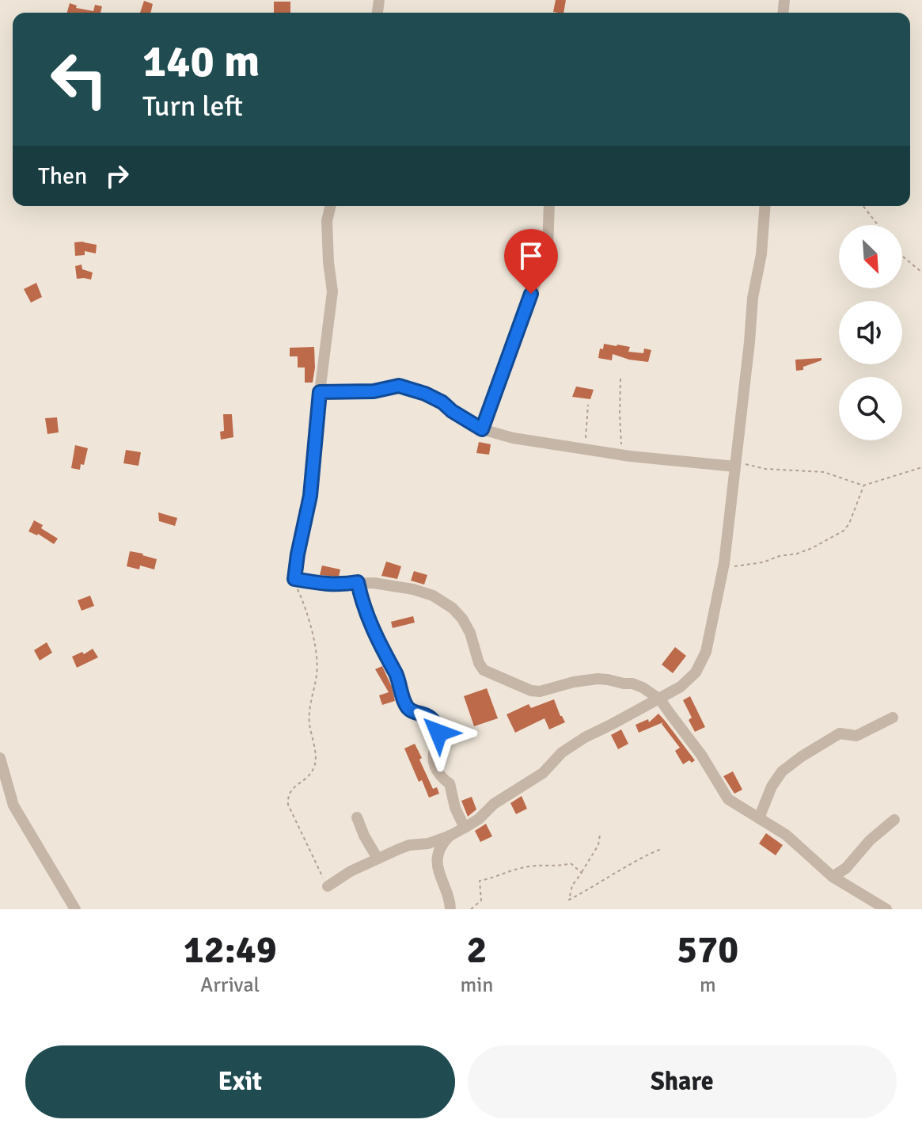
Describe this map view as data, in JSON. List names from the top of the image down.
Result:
{
  "north": "bottom right",
  "page": {
    "turn": ["140 m", "Turn left"],
    "then": "Then",
    "eta": [
      "12:49",
      "Arrival",
      "2",
      "min",
      "570",
      "m"
    ],
    "buttons": ["Exit", "Share"]
  }
}
